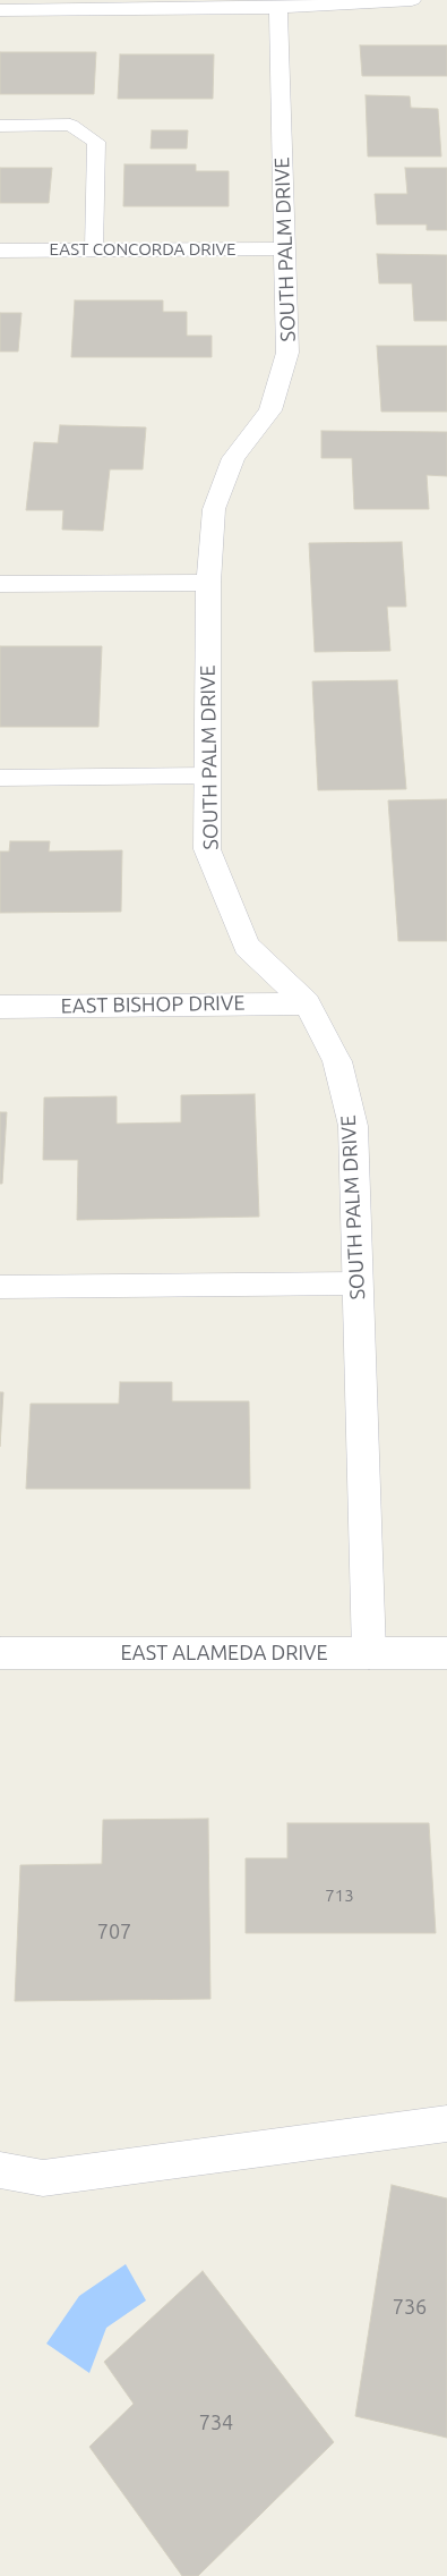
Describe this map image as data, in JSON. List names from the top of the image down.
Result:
{
  "streets": {
    "street": [
      "EAST CONCORDA DRIVE",
      "SOUTH PALM DRIVE",
      "EAST BISHOP DRIVE",
      "EAST ALAMEDA DRIVE"
    ]
  },
  "crossings": [
    ["EAST CONCORDA DRIVE", "SOUTH PALM DRIVE"],
    ["SOUTH PALM DRIVE", "EAST BISHOP DRIVE"],
    ["SOUTH PALM DRIVE", "EAST ALAMEDA DRIVE"]
  ],
  "house_numbers": [
    "713",
    "707",
    "736",
    "734"
  ]
}
